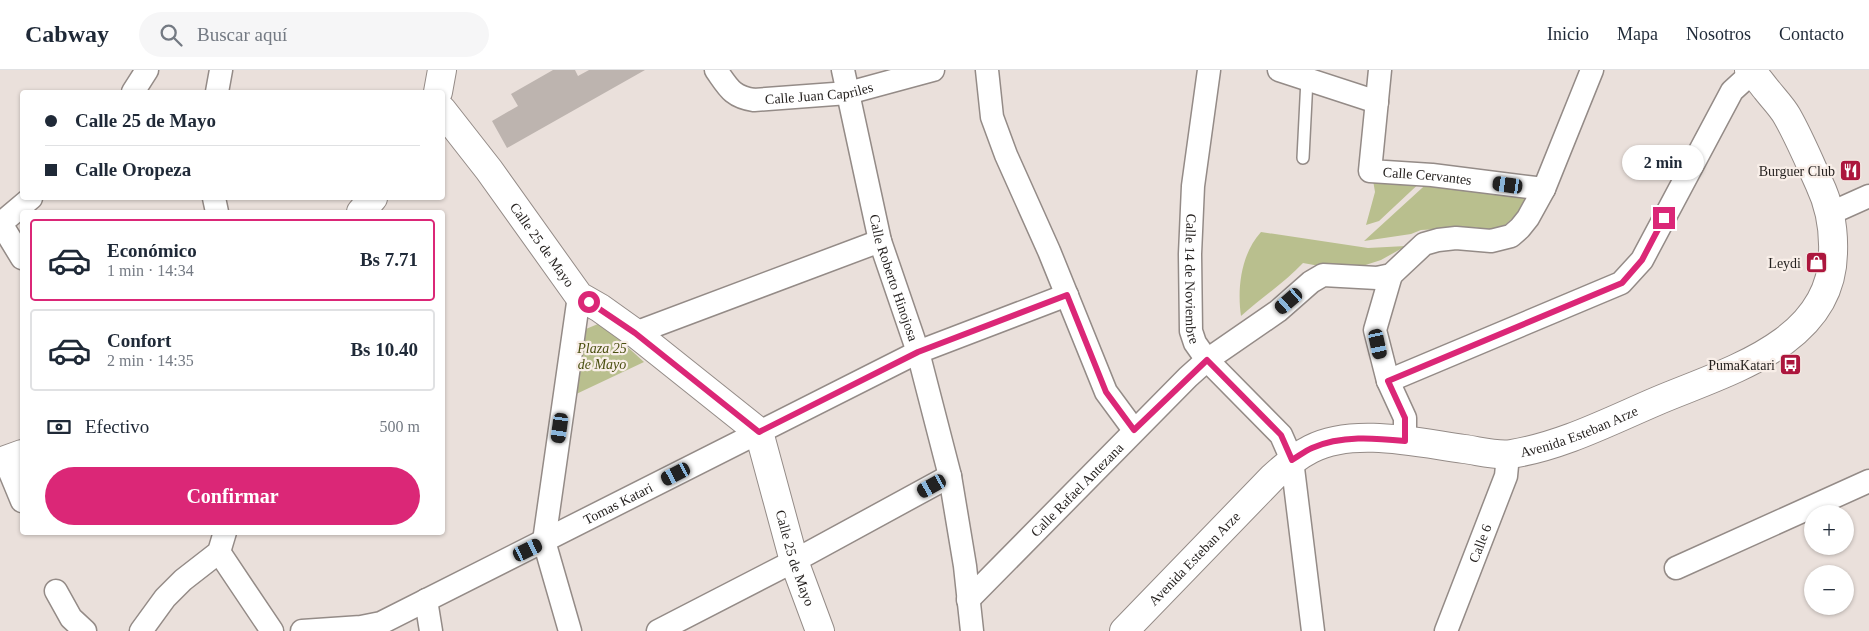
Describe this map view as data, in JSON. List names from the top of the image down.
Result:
{
  "streets": {
    "main road": ["Calle 25 de Mayo", "Avenida Esteban Arze"],
    "street": [
      "Calle Juan Capriles",
      "Calle Cervantes",
      "Calle Roberto Hinojosa",
      "Calle 14 de Noviembre",
      "Calle Rafael Antezana",
      "Tomas Katari",
      "Calle 6"
    ]
  },
  "crossings": [
    ["Calle Juan Capriles", "Calle Roberto Hinojosa"],
    ["Calle 25 de Mayo", "Tomas Katari"],
    ["Calle Roberto Hinojosa", "Calle Rafael Antezana"],
    ["Calle Roberto Hinojosa", "Tomas Katari"],
    ["Calle 14 de Noviembre", "Avenida Esteban Arze"],
    ["Calle 14 de Noviembre", "Calle Rafael Antezana"],
    ["Avenida Esteban Arze", "Calle 6"]
  ],
  "parks": ["Plaza 25 de Mayo"],
  "places": {
    "restaurant": ["Burguer Club"],
    "shop": ["Leydi"],
    "bus stop": ["PumaKatari"]
  },
  "page": {
    "header": "Cabway",
    "search": "Buscar aquí",
    "nav": [
      "Inicio",
      "Mapa",
      "Nosotros",
      "Contacto"
    ],
    "banner": ["Calle 25 de Mayo", "Calle Oropeza"],
    "bubble": "2 min",
    "list": [
      {
        "name": "Económico",
        "note": "1 min · 14:34",
        "value": "Bs 7.71"
      },
      {
        "name": "Confort",
        "note": "2 min · 14:35",
        "value": "Bs 10.40"
      }
    ],
    "pay": ["Efectivo", "500 m"],
    "buttons": "Confirmar",
    "map_buttons": ["+", "−"]
  }
}
